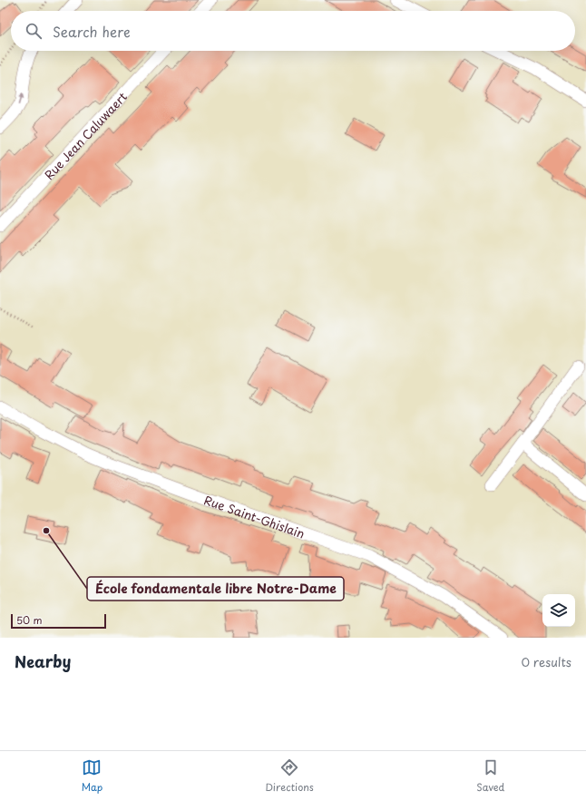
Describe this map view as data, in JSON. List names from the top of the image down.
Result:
{
  "streets": {
    "street": ["Rue Jean Caluwaert", "Rue Saint-Ghislain"]
  },
  "places": ["École fondamentale libre Notre-Dame"],
  "scale_bar": "50 m",
  "page": {
    "search": "Search here",
    "scale": "50 m",
    "heading": ["Nearby", "0 results"],
    "nav": ["Map", "Directions", "Saved"]
  }
}
